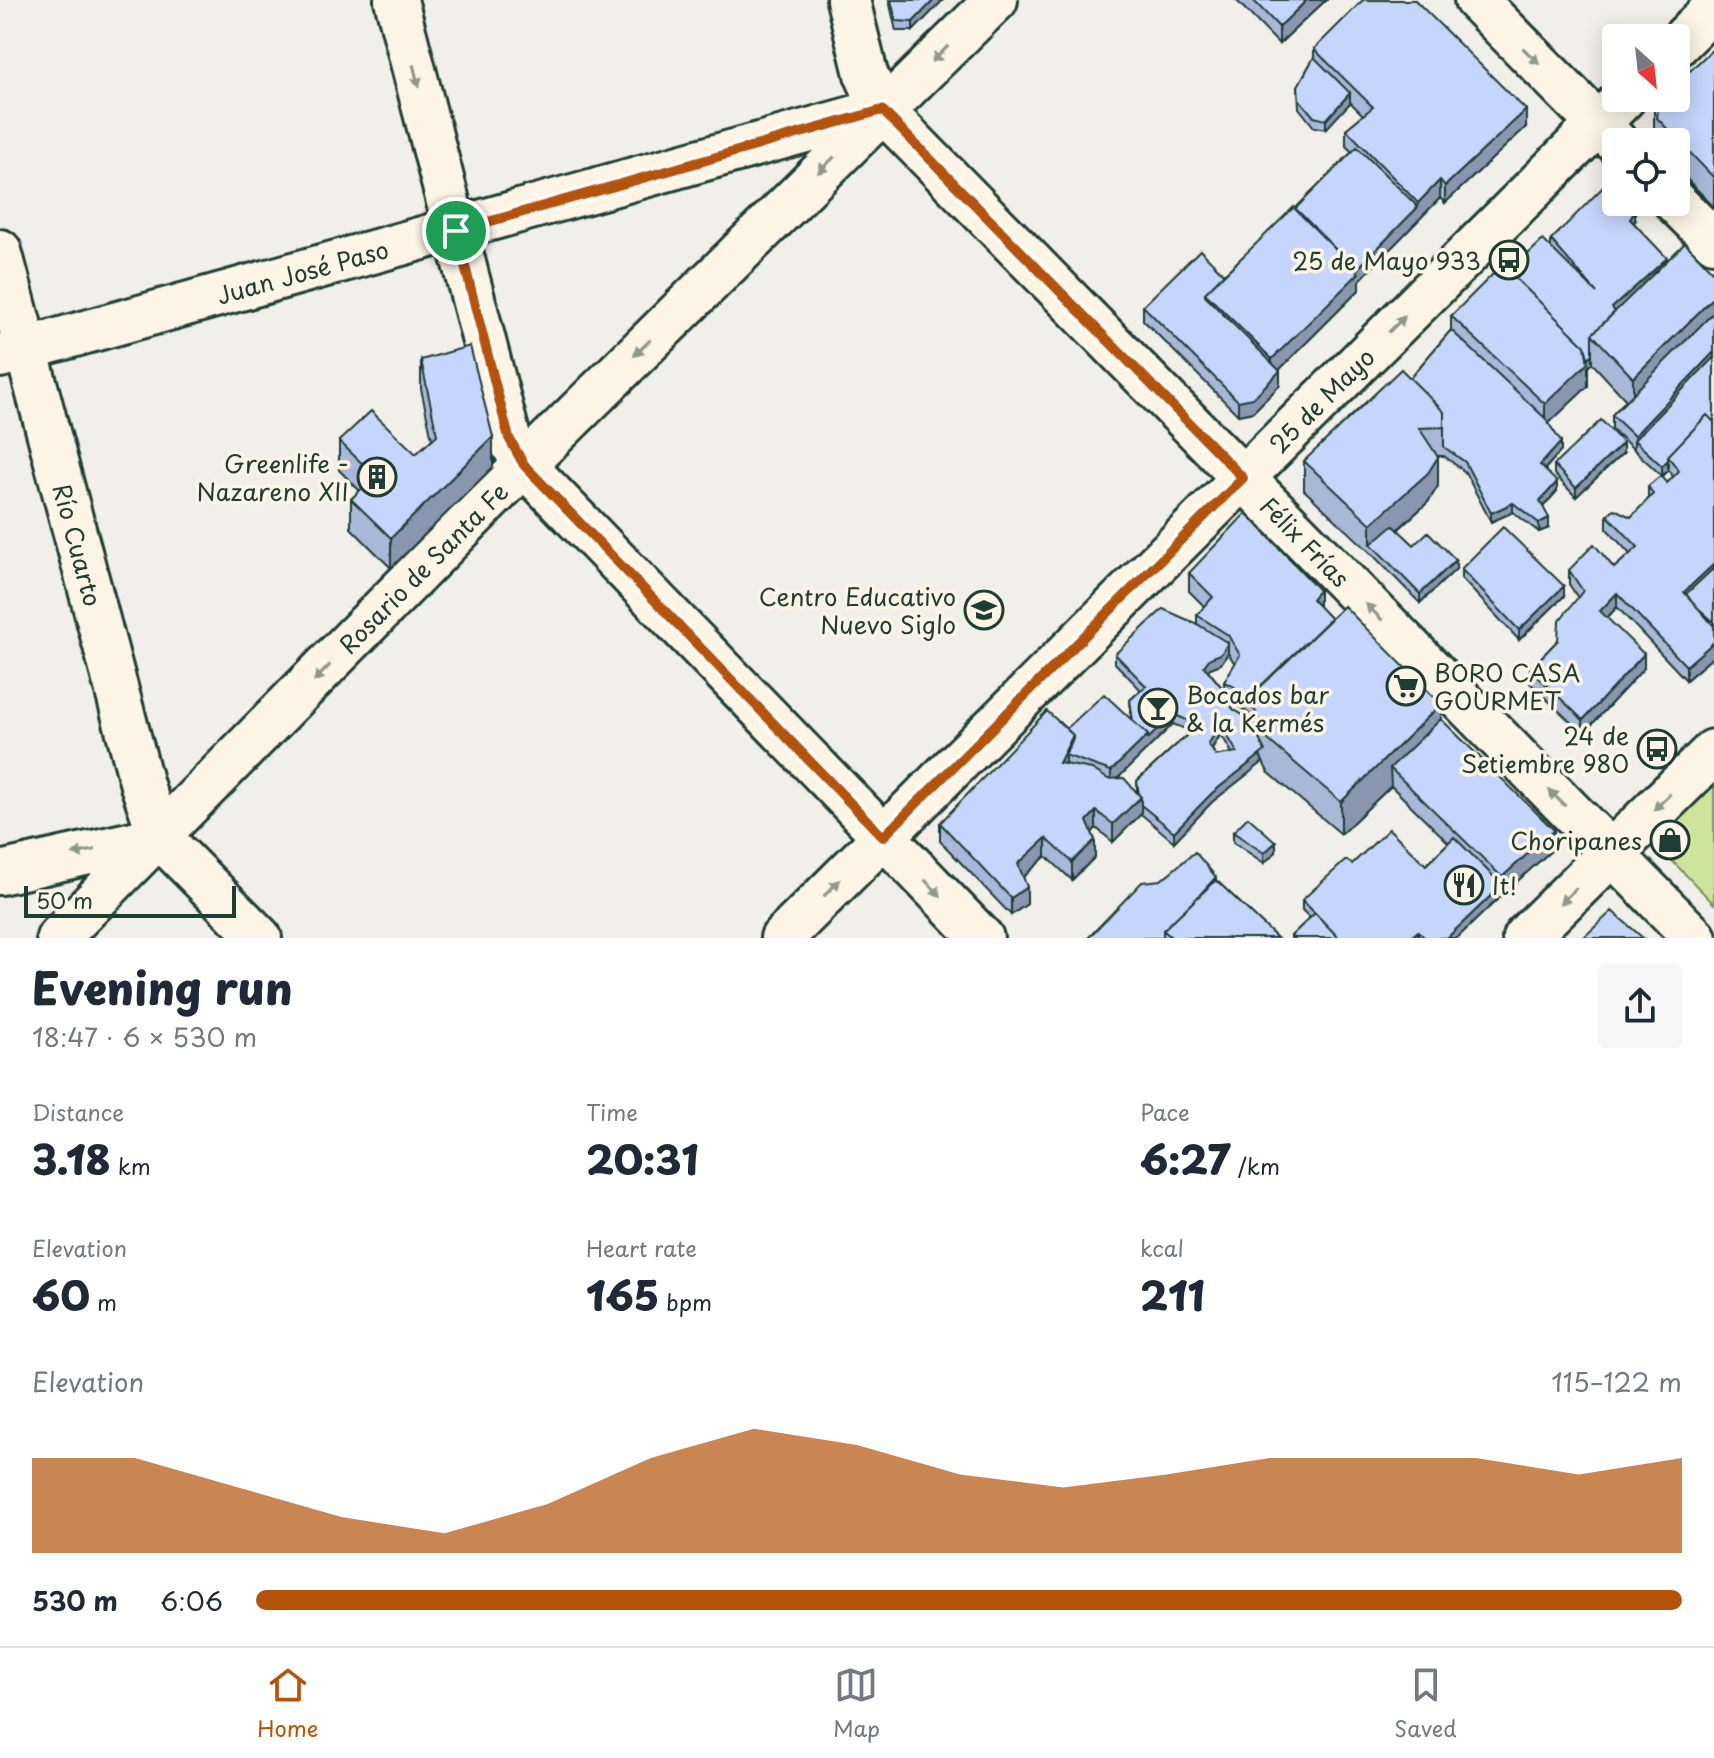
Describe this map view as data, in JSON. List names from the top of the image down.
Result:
{
  "streets": {
    "street": [
      "Juan José Paso",
      "25 de Mayo",
      "Félix Frías",
      "Río Cuarto",
      "Rosario de Santa Fe"
    ]
  },
  "crossings": [
    ["Juan José Paso", "Félix Frías"],
    ["Juan José Paso", "Río Cuarto"],
    ["Juan José Paso", "Rosario de Santa Fe"],
    ["25 de Mayo", "Félix Frías"],
    ["Félix Frías", "Rosario de Santa Fe"],
    ["Río Cuarto", "Rosario de Santa Fe"]
  ],
  "one_way": ["25 de Mayo", "Félix Frías", "Rosario de Santa Fe"],
  "places": {
    "bus stop": ["25 de Mayo 933", "24 de Setiembre 980"],
    "building": ["Greenlife - Nazareno XII"],
    "school or university": ["Centro Educativo Nuevo Siglo"],
    "supermarket": ["BORO CASA GOURMET"],
    "bar": ["Bocados bar & la Kermés"],
    "shop": ["Choripanes"],
    "restaurant": ["It!"]
  },
  "scale_bar": "50 m",
  "north": "bottom right",
  "page": {
    "scale": "50 m",
    "heading": ["Evening run", "18:47 · 6 × 530 m"],
    "stats": [
      ["Distance", "3.18 km"],
      ["Time", "20:31"],
      ["Pace", "6:27 /km"],
      ["Elevation", "60 m"],
      ["Heart rate", "165 bpm"],
      ["kcal", "211"]
    ],
    "chart": ["Elevation", "115–122 m"],
    "list": [
      {
        "name": "530 m",
        "note": "6:06"
      }
    ],
    "tabs": ["Home", "Map", "Saved"]
  }
}
